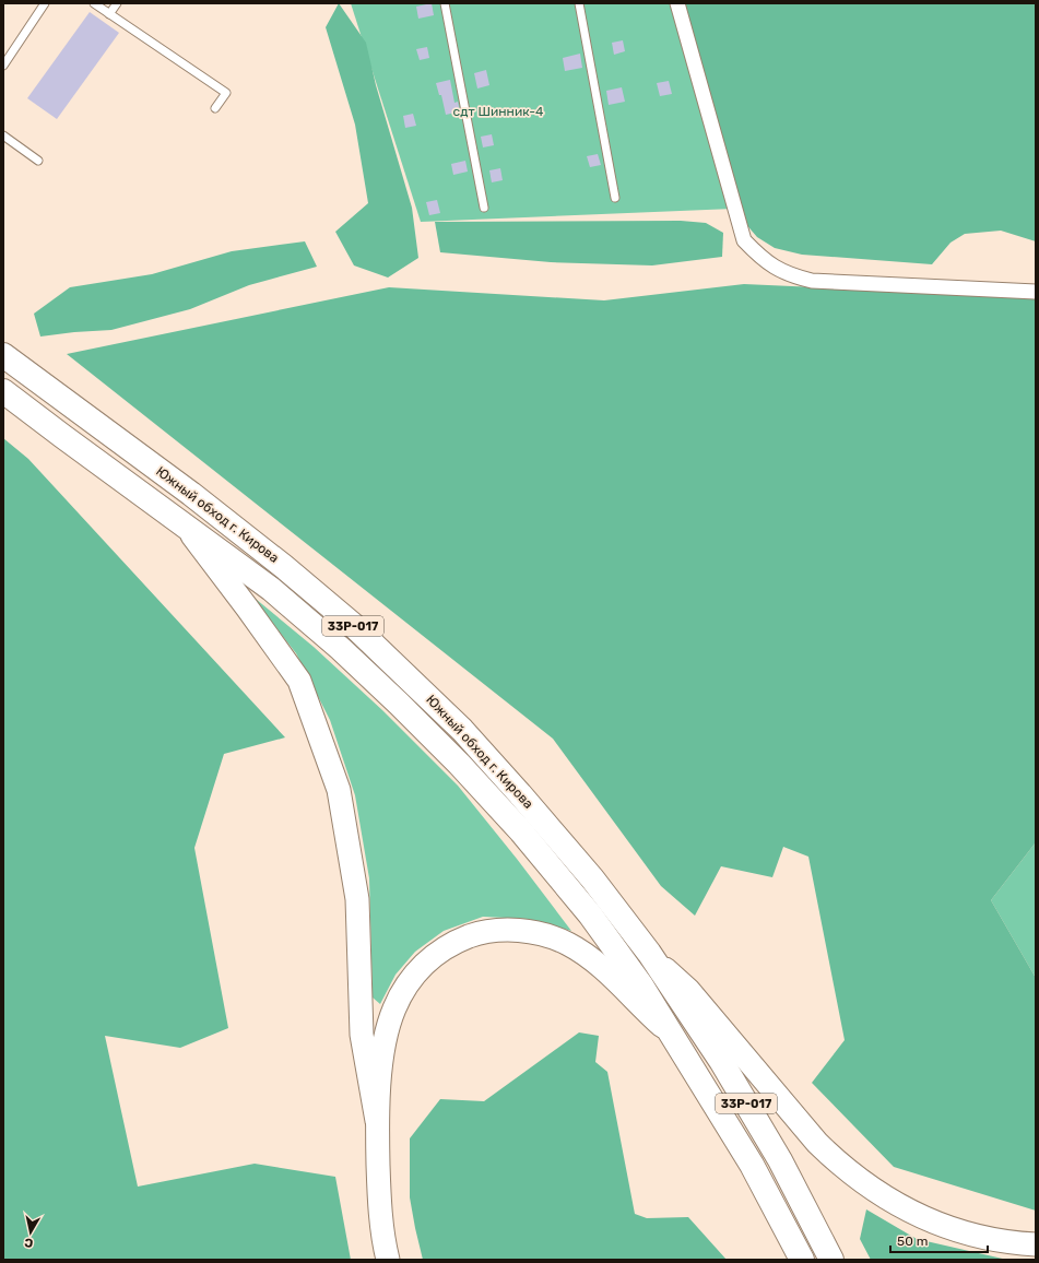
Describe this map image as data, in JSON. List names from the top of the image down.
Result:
{
  "streets": {
    "highway": ["Южный обход г. Кирова", "33Р-017"]
  },
  "parks": ["сдт Шинник-4"],
  "scale_bar": "50 m",
  "north": "bottom"
}
